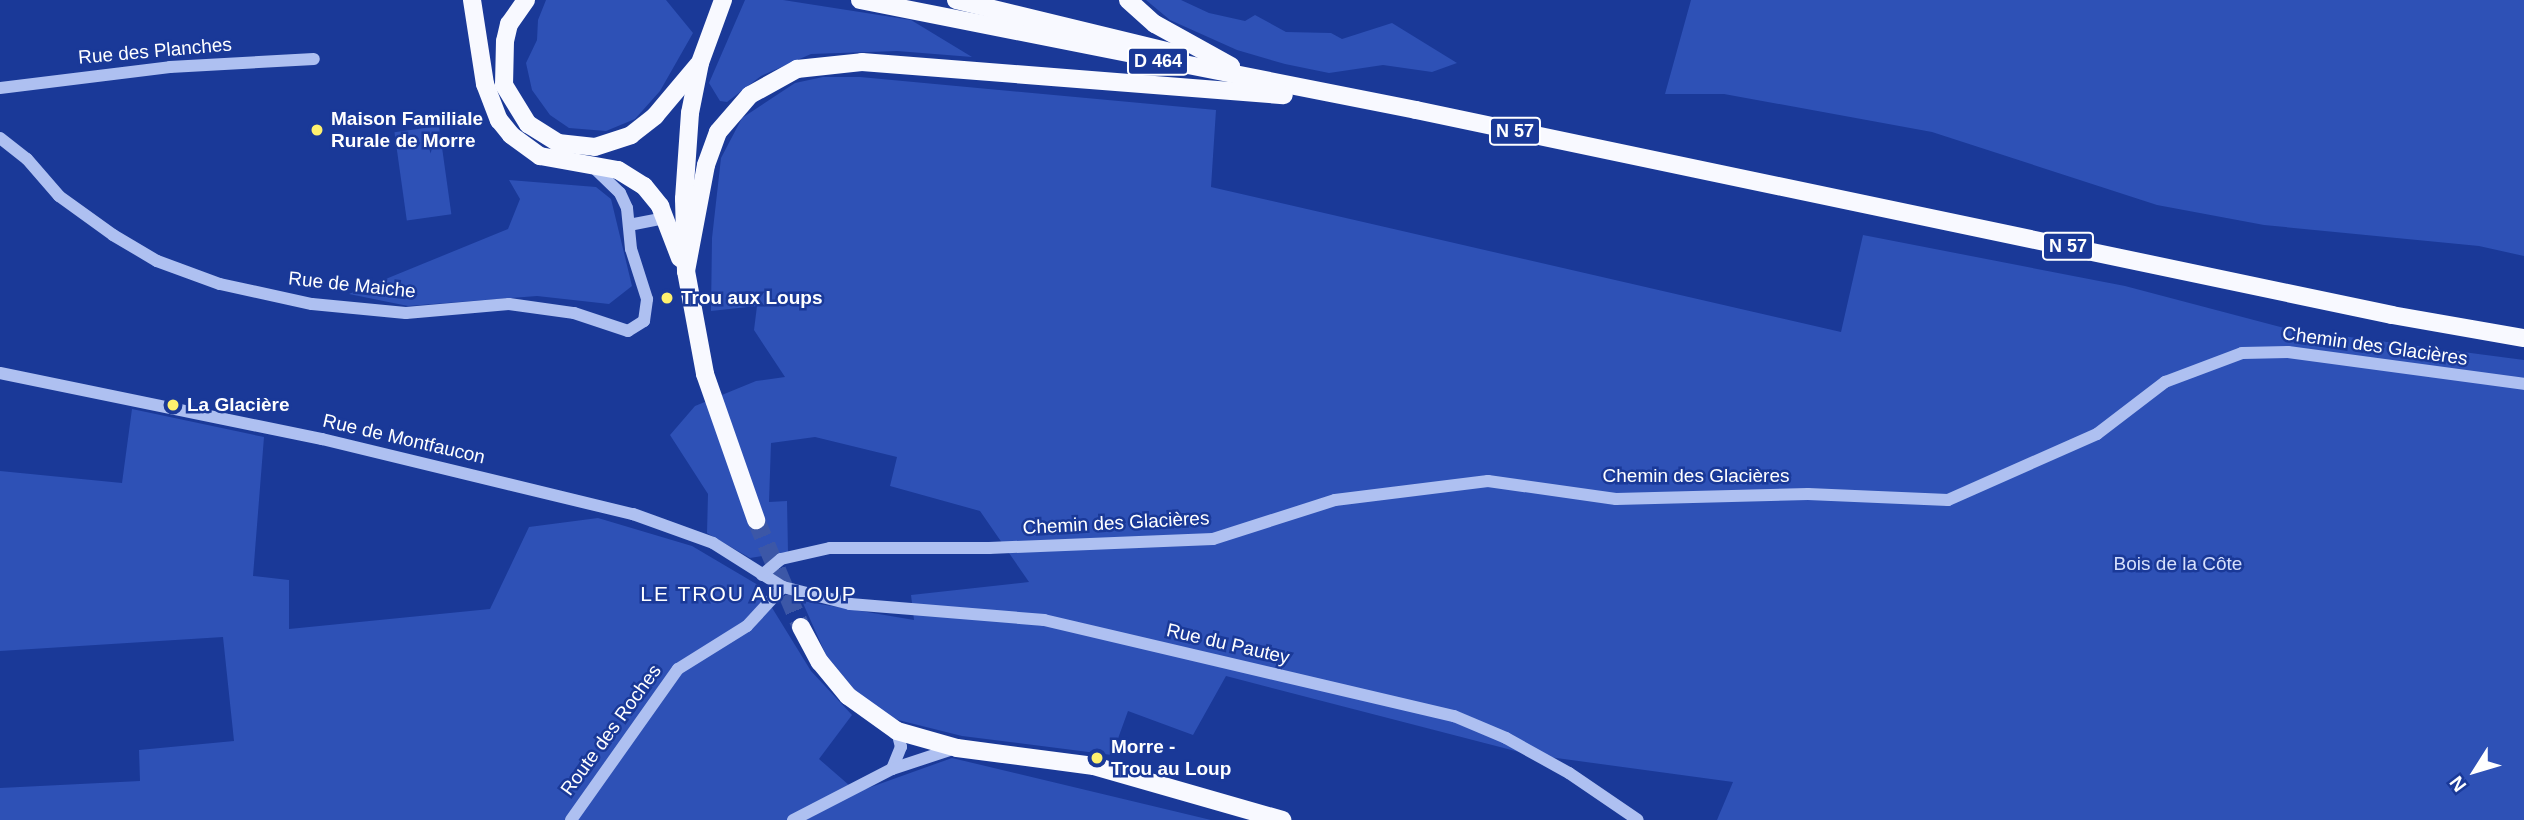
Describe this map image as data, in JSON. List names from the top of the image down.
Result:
{
  "streets": {
    "main road": ["D 464", "N 57"],
    "street": [
      "Rue des Planches",
      "Rue de Maiche",
      "Chemin des Glacières",
      "Rue de Montfaucon",
      "Rue du Pautey",
      "Route des Roches"
    ]
  },
  "crossings": [
    ["D 464", "N 57"],
    ["Chemin des Glacières", "Rue de Montfaucon"],
    ["Rue de Montfaucon", "Rue du Pautey"],
    ["Rue de Montfaucon", "Route des Roches"],
    ["Rue du Pautey", "Route des Roches"]
  ],
  "districts": ["LE TROU AU LOUP"],
  "parks": ["Bois de la Côte"],
  "places": [
    "Maison Familiale Rurale de Morre",
    "Trou aux Loups",
    "La Glacière",
    "Morre - Trou au Loup"
  ],
  "north": "bottom left"
}
